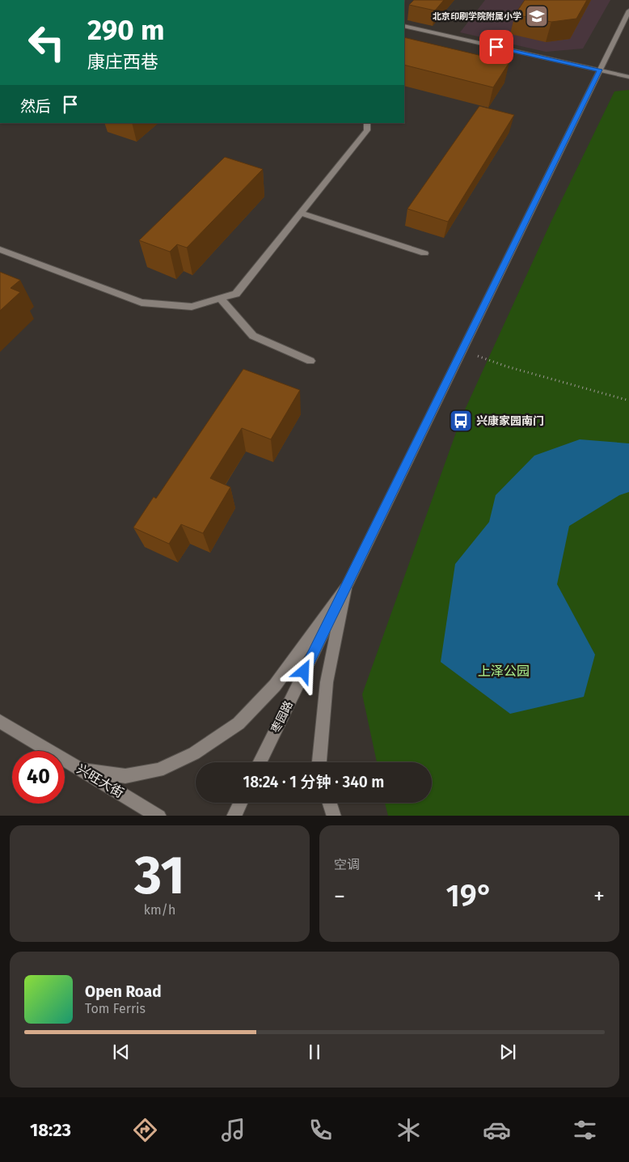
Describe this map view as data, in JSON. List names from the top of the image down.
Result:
{
  "streets": {
    "street": ["枣园路", "兴旺大街"]
  },
  "parks": ["上泽公园"],
  "places": {
    "school or university": ["北京印刷学院附属小学"],
    "bus stop": ["兴康家园南门"]
  },
  "page": {
    "turn": ["290 m", "康庄西巷"],
    "then": "然后",
    "limit": "40",
    "trip": "18:24 · 1 分钟 · 340 m",
    "tile": [
      ["31", "km/h"],
      "空调"
    ],
    "heat": ["−", "19°", "+"],
    "song": ["Open Road", "Tom Ferris"],
    "tabs": "18:23"
  }
}
